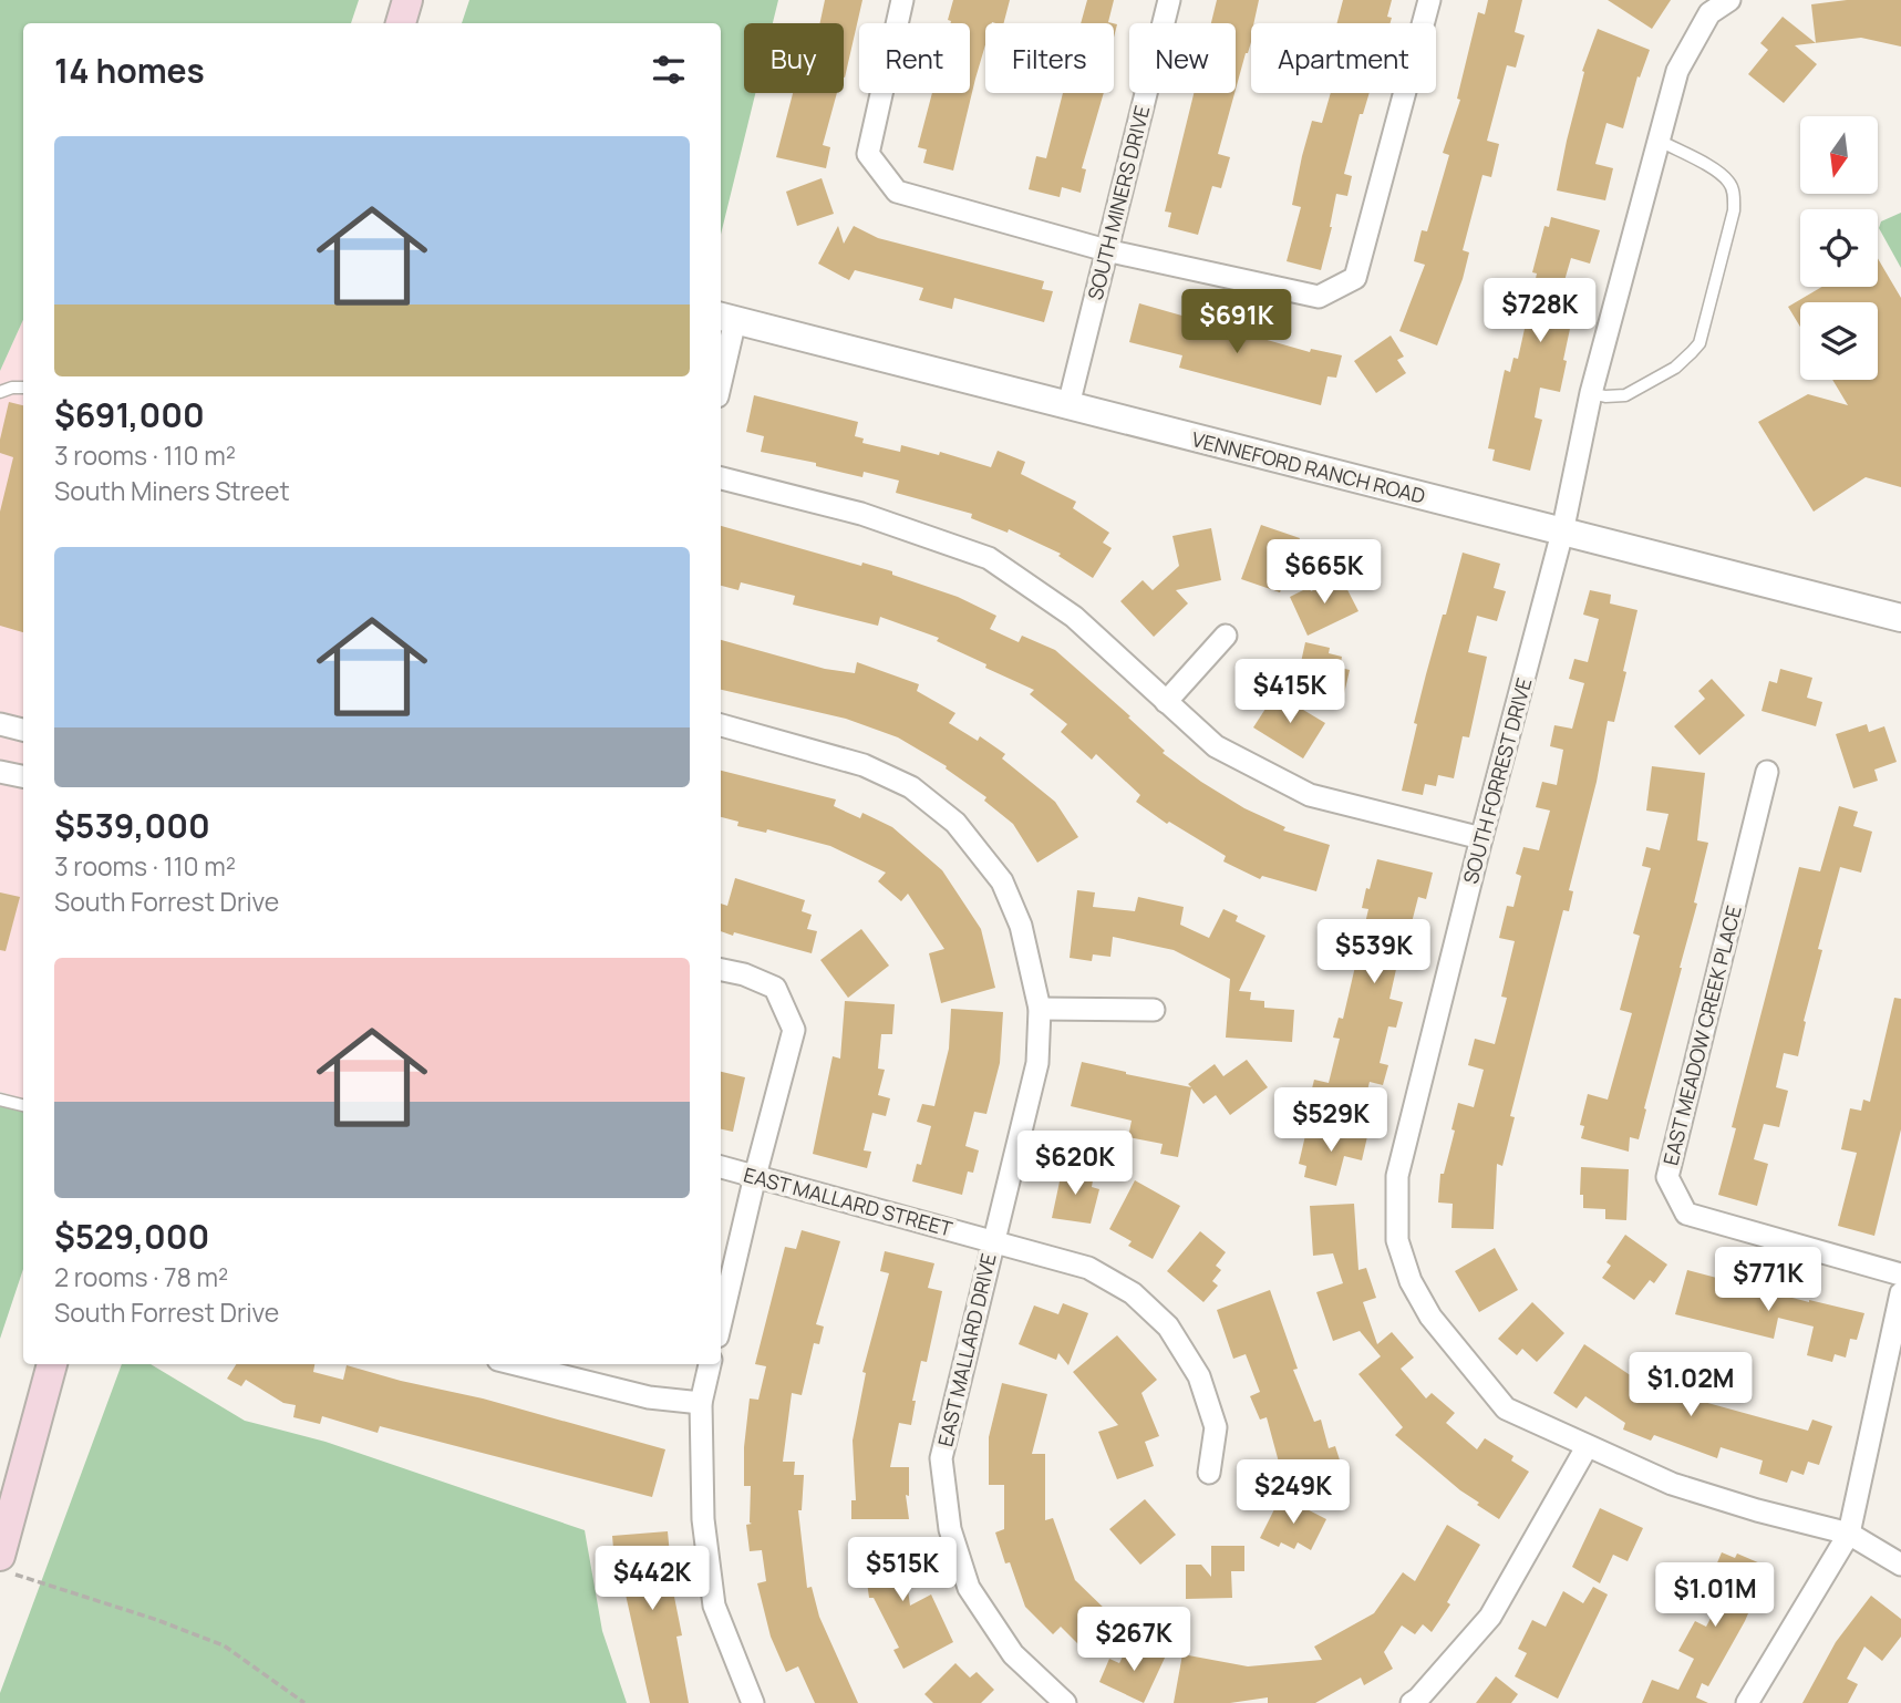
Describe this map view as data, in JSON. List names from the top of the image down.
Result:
{
  "streets": {
    "street": [
      "SOUTH MINERS DRIVE",
      "VENNEFORD RANCH ROAD",
      "SOUTH FORREST DRIVE",
      "EAST MEADOW CREEK PLACE",
      "EAST MALLARD STREET",
      "EAST MALLARD DRIVE"
    ]
  },
  "crossings": [
    ["SOUTH MINERS DRIVE", "VENNEFORD RANCH ROAD"],
    ["VENNEFORD RANCH ROAD", "SOUTH FORREST DRIVE"],
    ["EAST MALLARD STREET", "EAST MALLARD DRIVE"]
  ],
  "north": "bottom",
  "page": {
    "chip": [
      "Buy",
      "Rent",
      "Filters",
      "New",
      "Apartment"
    ],
    "heading": "14 homes",
    "list": [
      {
        "name": "$691,000",
        "note": "3 rooms · 110 m² · South Miners Street"
      },
      {
        "name": "$539,000",
        "note": "3 rooms · 110 m² · South Forrest Drive"
      },
      {
        "name": "$529,000",
        "note": "2 rooms · 78 m² · South Forrest Drive"
      }
    ],
    "price": [
      "$728K",
      "$691K",
      "$665K",
      "$415K",
      "$539K",
      "$529K",
      "$620K",
      "$771K",
      "$1.02M",
      "$249K",
      "$515K",
      "$442K",
      "$1.01M",
      "$267K"
    ]
  }
}
